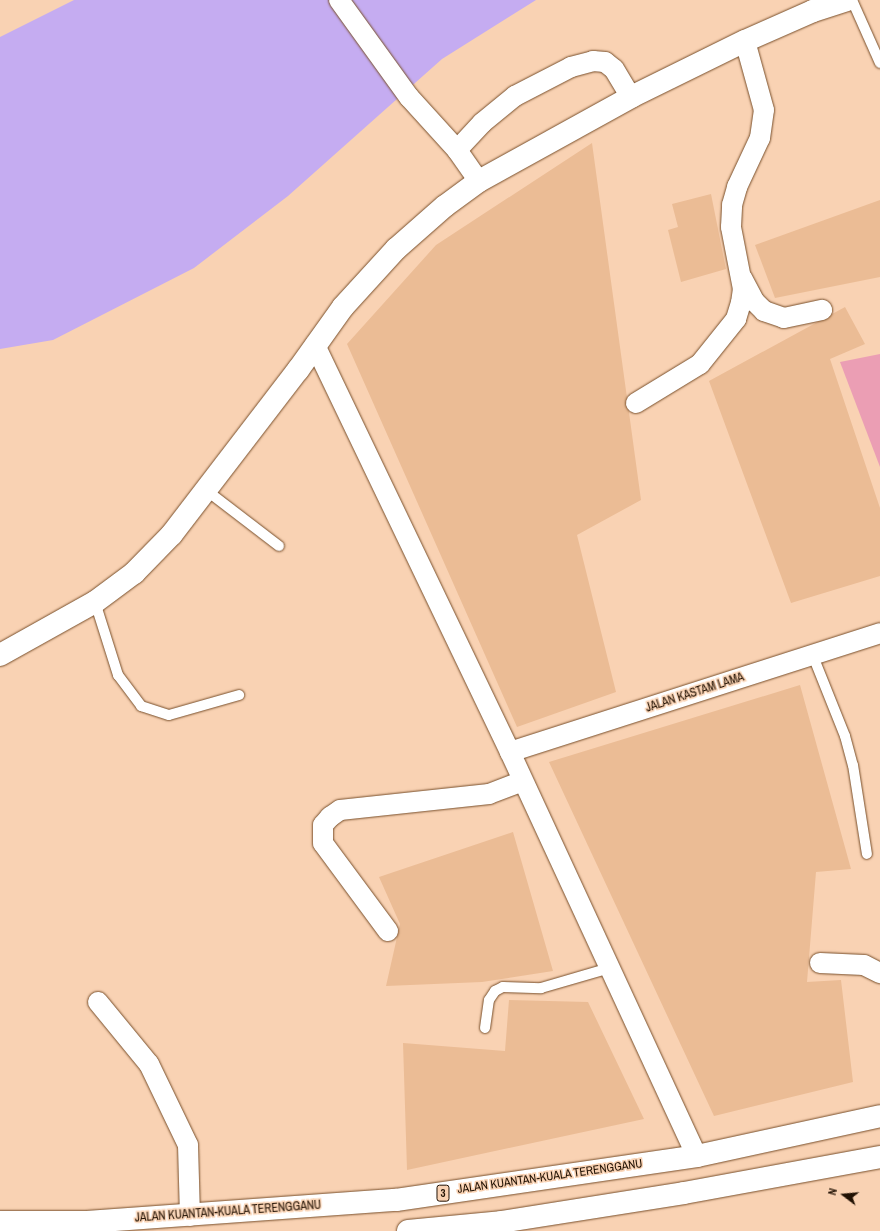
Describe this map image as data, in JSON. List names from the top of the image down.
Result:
{
  "streets": {
    "main road": ["JALAN KUANTAN-KUALA TERENGGANU", "3"],
    "street": ["JALAN KASTAM LAMA"]
  },
  "north": "left"
}
